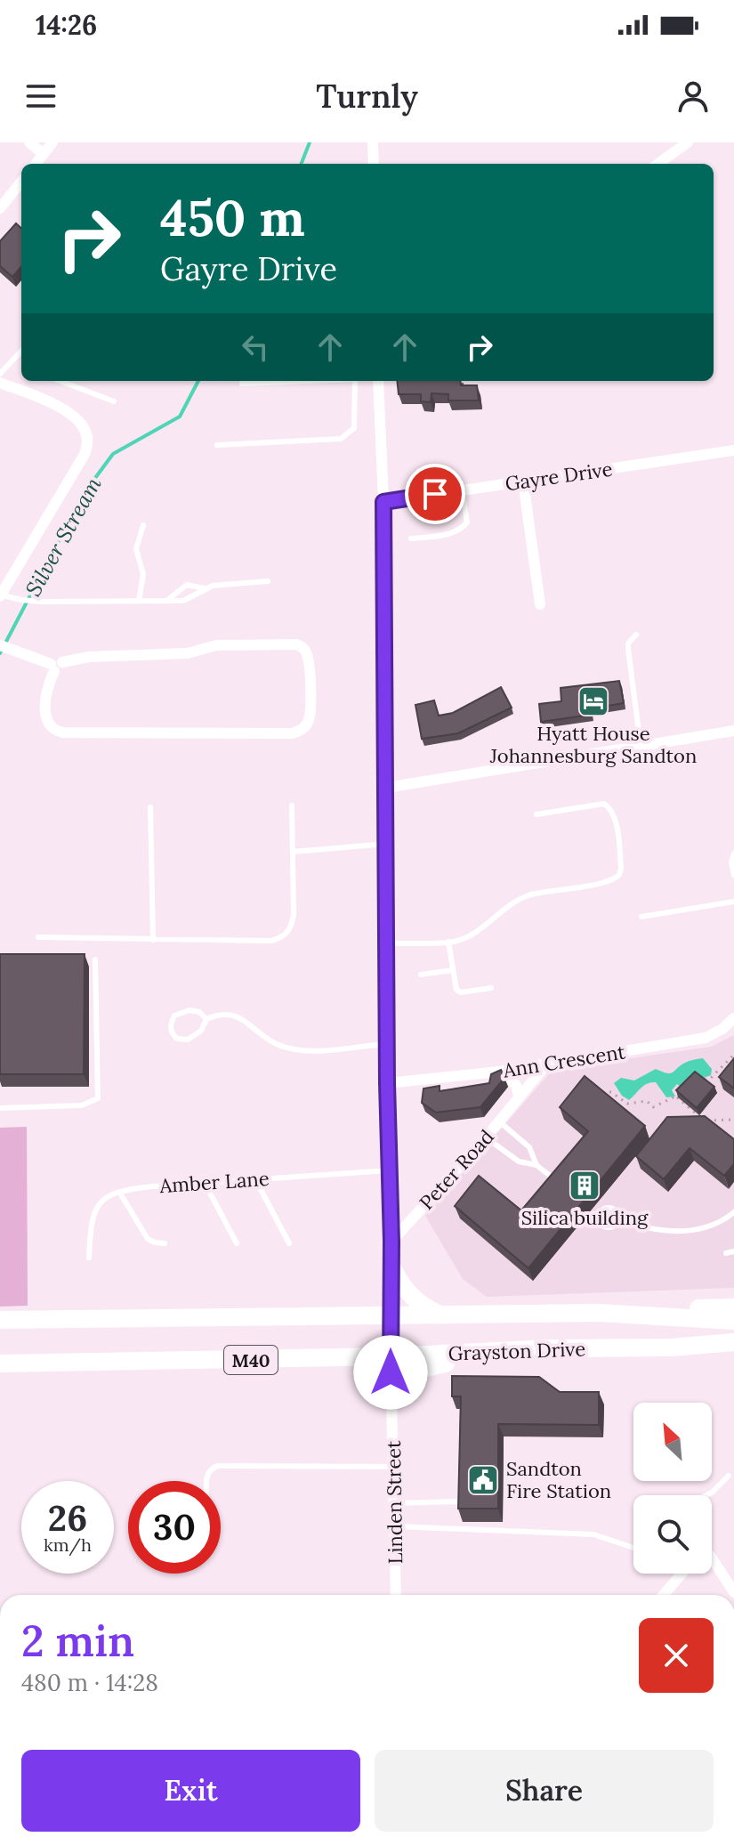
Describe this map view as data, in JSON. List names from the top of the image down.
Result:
{
  "streets": {
    "main road": ["Grayston Drive", "M40"],
    "street": [
      "Gayre Drive",
      "Ann Crescent",
      "Peter Road",
      "Linden Street"
    ],
    "lane": ["Amber Lane"]
  },
  "crossings": [
    ["Gayre Drive", "Linden Street"],
    ["Ann Crescent", "Peter Road"],
    ["Ann Crescent", "Linden Street"],
    ["Peter Road", "Linden Street"],
    ["Amber Lane", "Linden Street"],
    ["Grayston Drive", "Linden Street"]
  ],
  "water": ["Silver Stream"],
  "places": {
    "hotel": ["Hyatt House Johannesburg Sandton"],
    "building": ["Silica building"],
    "public building": ["Sandton Fire Station"]
  },
  "north": "top left",
  "page": {
    "status": "14:26",
    "header": "Turnly",
    "turn": ["450 m", "Gayre Drive"],
    "speed": "26 km/h",
    "limit": "30",
    "heading": ["2 min", "480 m · 14:28"],
    "buttons": ["Exit", "Share"]
  }
}
